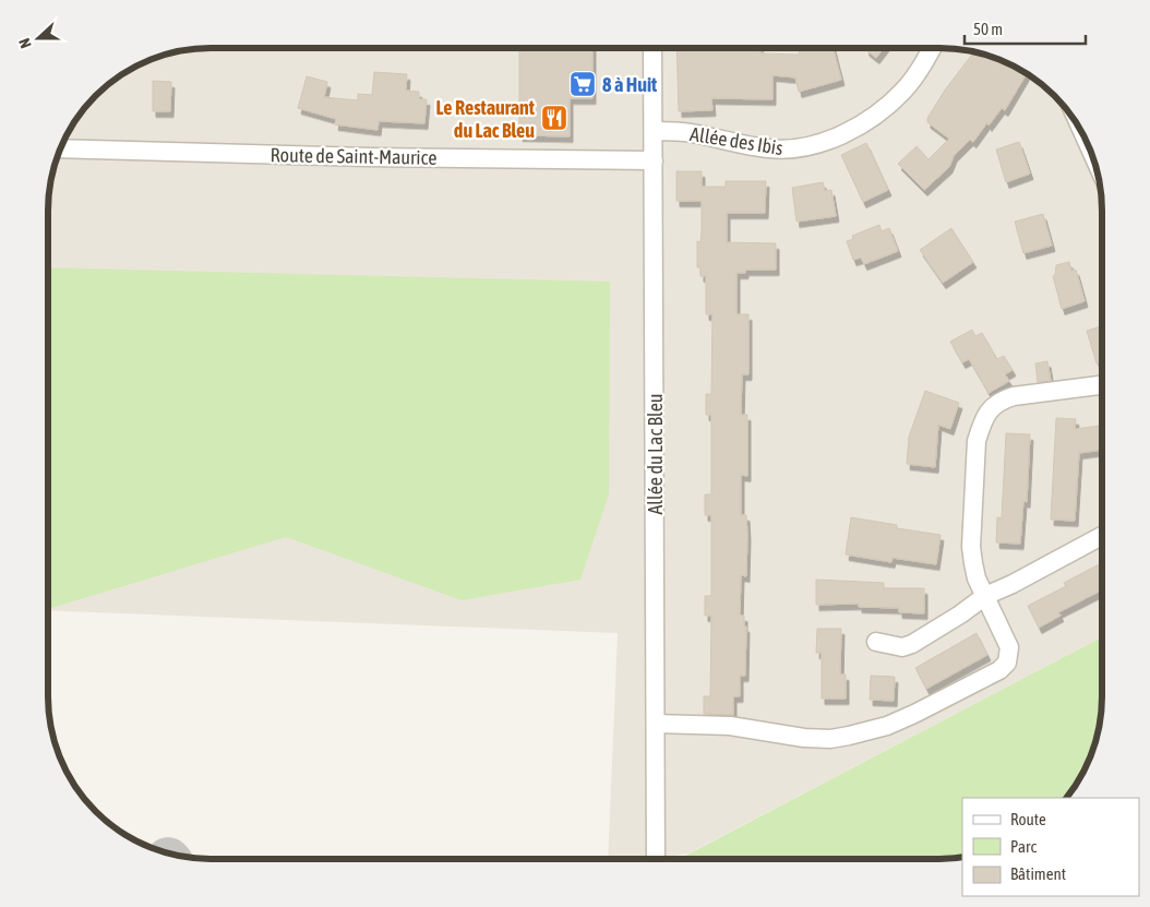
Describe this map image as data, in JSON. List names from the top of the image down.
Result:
{
  "streets": {
    "street": ["Allée des Ibis", "Route de Saint-Maurice", "Allée du Lac Bleu"]
  },
  "crossings": [
    ["Allée des Ibis", "Allée du Lac Bleu"],
    ["Route de Saint-Maurice", "Allée du Lac Bleu"]
  ],
  "places": {
    "supermarket": ["8 à Huit"],
    "restaurant": ["Le Restaurant du Lac Bleu"]
  },
  "legend": ["Route", "Parc", "Bâtiment"],
  "scale_bar": "50 m",
  "north": "left"
}
